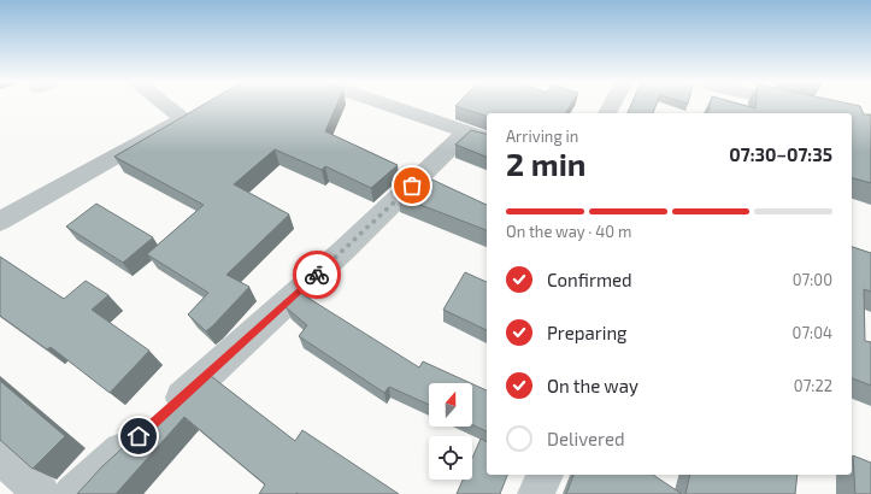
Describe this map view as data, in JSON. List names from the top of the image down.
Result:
{
  "north": "top",
  "page": {
    "heading": ["2 min", "Arriving in", "07:30–07:35"],
    "bar": "On the way · 40 m",
    "list": [
      ["Confirmed", "07:00"],
      ["Preparing", "07:04"],
      ["On the way", "07:22"],
      "Delivered"
    ]
  }
}
